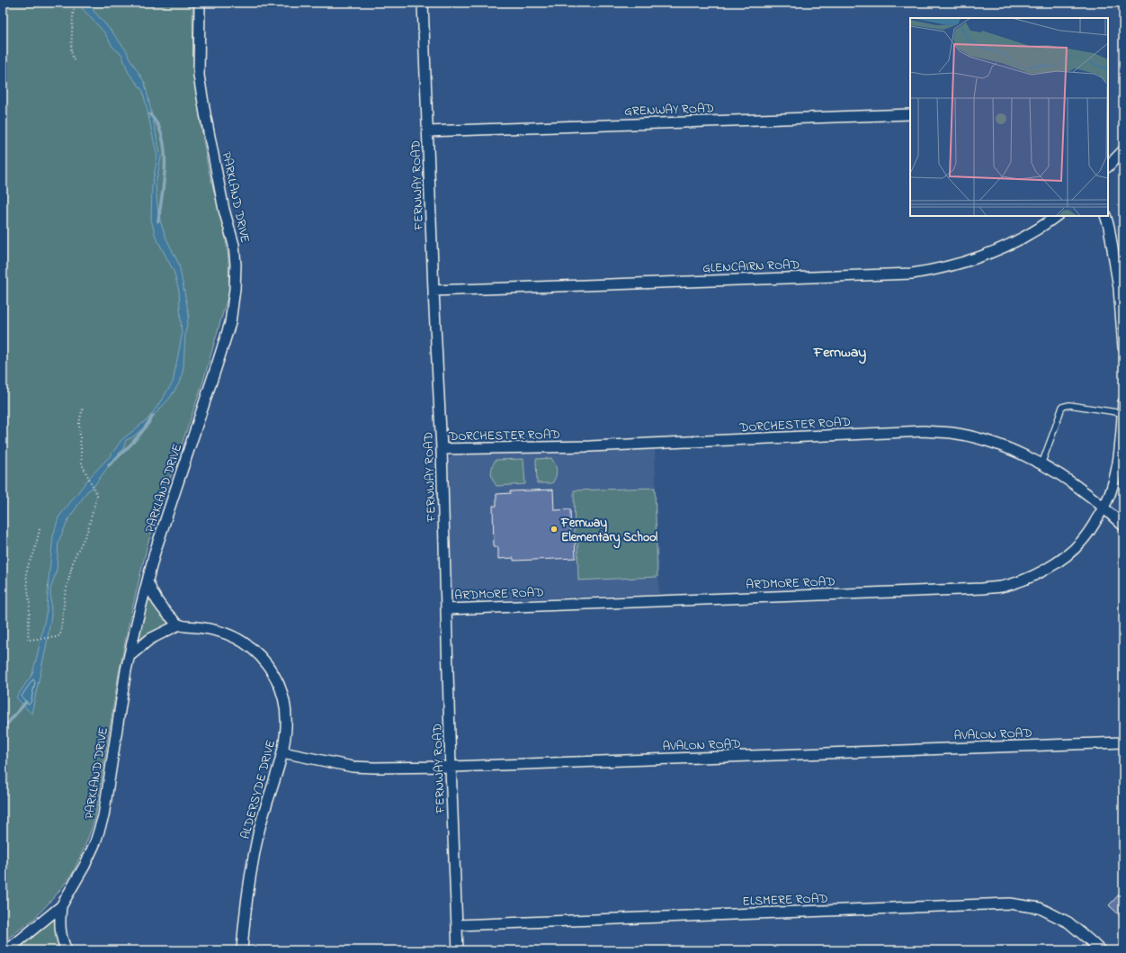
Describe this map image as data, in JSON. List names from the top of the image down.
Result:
{
  "streets": {
    "street": [
      "GRENWAY ROAD",
      "FERNWAY ROAD",
      "PARKLAND DRIVE",
      "GLENCAIRN ROAD",
      "DORCHESTER ROAD",
      "ARDMORE ROAD",
      "AVALON ROAD",
      "ALDERSYDE DRIVE",
      "ELSMERE ROAD"
    ]
  },
  "crossings": [
    ["GRENWAY ROAD", "FERNWAY ROAD"],
    ["FERNWAY ROAD", "GLENCAIRN ROAD"],
    ["FERNWAY ROAD", "DORCHESTER ROAD"],
    ["FERNWAY ROAD", "ARDMORE ROAD"],
    ["FERNWAY ROAD", "AVALON ROAD"],
    ["FERNWAY ROAD", "ELSMERE ROAD"],
    ["DORCHESTER ROAD", "ARDMORE ROAD"],
    ["AVALON ROAD", "ALDERSYDE DRIVE"]
  ],
  "districts": ["Fernway"],
  "places": ["Fernway Elementary School"]
}
